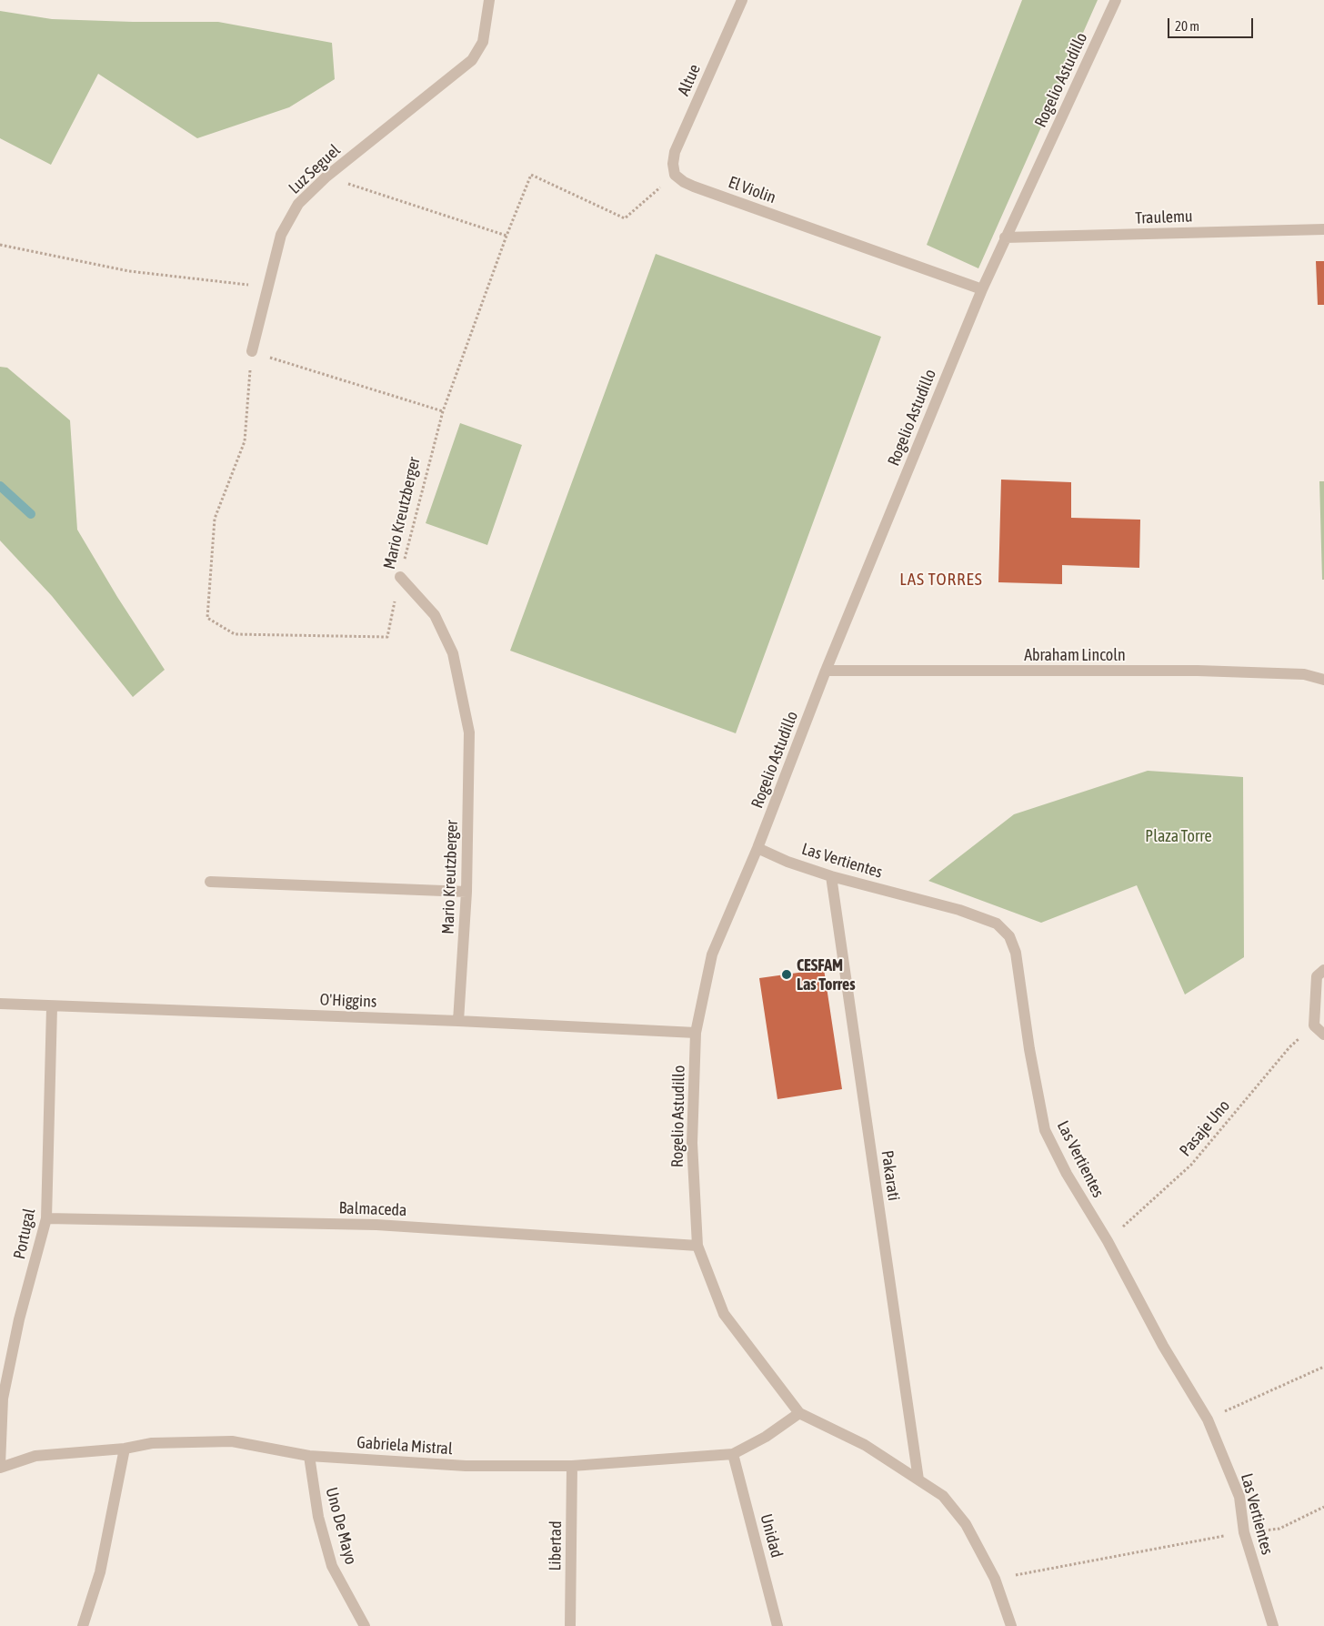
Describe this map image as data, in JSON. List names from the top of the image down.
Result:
{
  "streets": {
    "street": [
      "Altue",
      "Rogelio Astudillo",
      "Luz Seguel",
      "El Violin",
      "Traulemu",
      "Mario Kreutzberger",
      "Abraham Lincoln",
      "Las Vertientes",
      "O'Higgins",
      "Pakarati",
      "Balmaceda",
      "Portugal",
      "Gabriela Mistral",
      "Uno De Mayo",
      "Unidad",
      "Libertad"
    ],
    "path": ["Pasaje Uno"]
  },
  "crossings": [
    ["Altue", "El Violin"],
    ["Altue", "Mario Kreutzberger"],
    ["Rogelio Astudillo", "El Violin"],
    ["Rogelio Astudillo", "Traulemu"],
    ["Rogelio Astudillo", "Abraham Lincoln"],
    ["Rogelio Astudillo", "Las Vertientes"],
    ["Rogelio Astudillo", "O'Higgins"],
    ["Rogelio Astudillo", "Pakarati"],
    ["Rogelio Astudillo", "Balmaceda"],
    ["Rogelio Astudillo", "Gabriela Mistral"],
    ["El Violin", "Mario Kreutzberger"],
    ["Mario Kreutzberger", "O'Higgins"],
    ["Las Vertientes", "Pasaje Uno"],
    ["Las Vertientes", "Pakarati"],
    ["O'Higgins", "Portugal"],
    ["Balmaceda", "Portugal"],
    ["Portugal", "Gabriela Mistral"],
    ["Gabriela Mistral", "Uno De Mayo"],
    ["Gabriela Mistral", "Unidad"],
    ["Gabriela Mistral", "Libertad"]
  ],
  "districts": ["LAS TORRES"],
  "parks": ["Plaza Torre"],
  "places": ["CESFAM Las Torres"],
  "scale_bar": "20 m"
}
